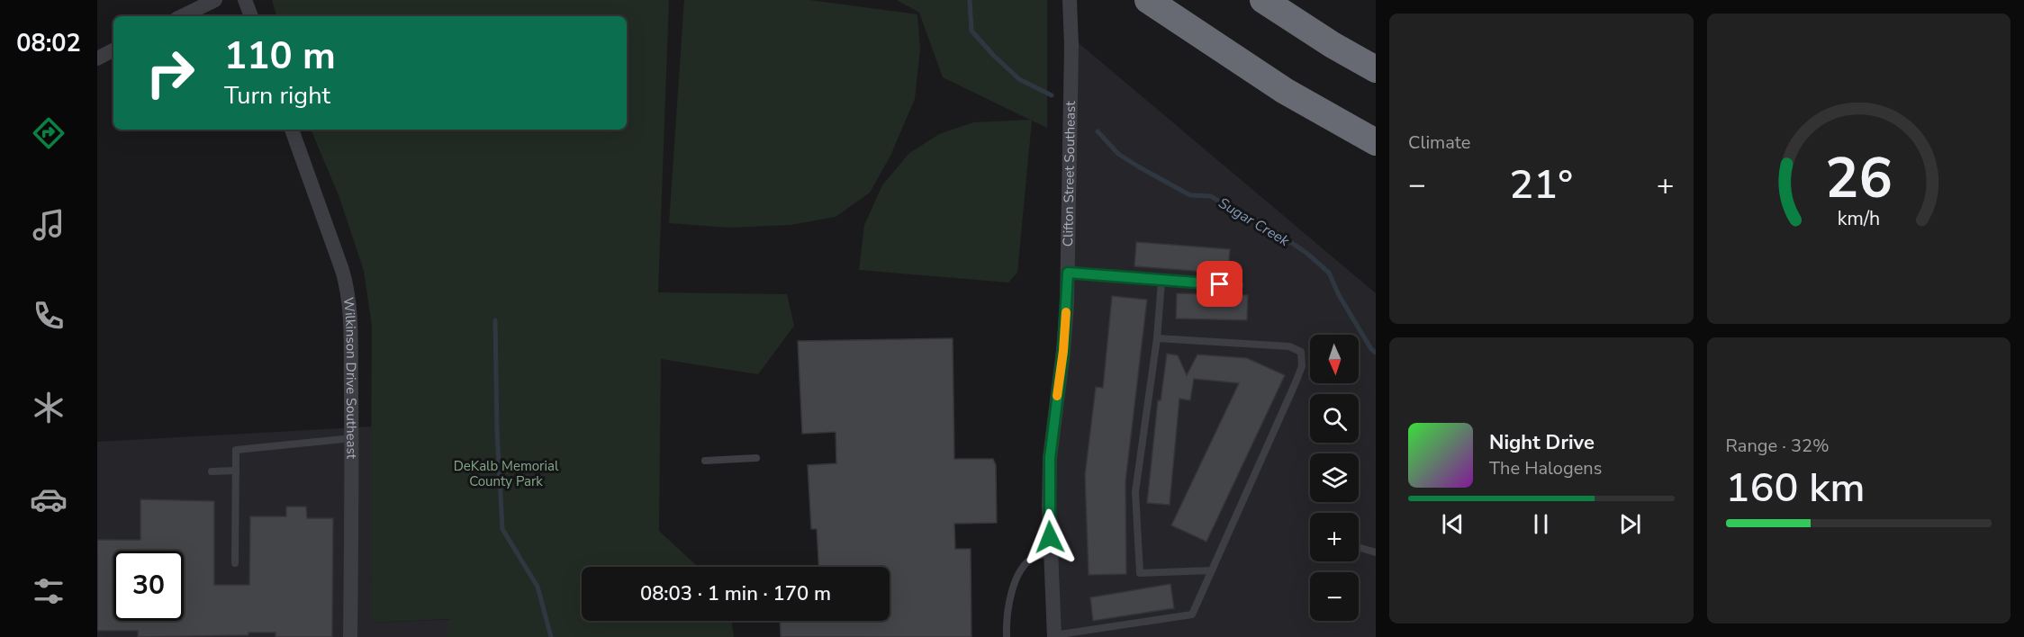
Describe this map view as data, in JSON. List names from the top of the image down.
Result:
{
  "streets": {
    "street": ["Clifton Street Southeast", "Wilkinson Drive Southeast"]
  },
  "water": ["Sugar Creek"],
  "parks": ["DeKalb Memorial County Park"],
  "north": "bottom",
  "page": {
    "tabs": "08:02",
    "tile": [
      "Climate",
      ["Range · 32%", "160 km"]
    ],
    "turn": ["110 m", "Turn right"],
    "heat": ["−", "21°", "+"],
    "map_buttons": ["+", "−"],
    "song": ["Night Drive", "The Halogens"],
    "limit": "30",
    "trip": "08:03 · 1 min · 170 m",
    "gauge": ["26", "km/h"]
  }
}
